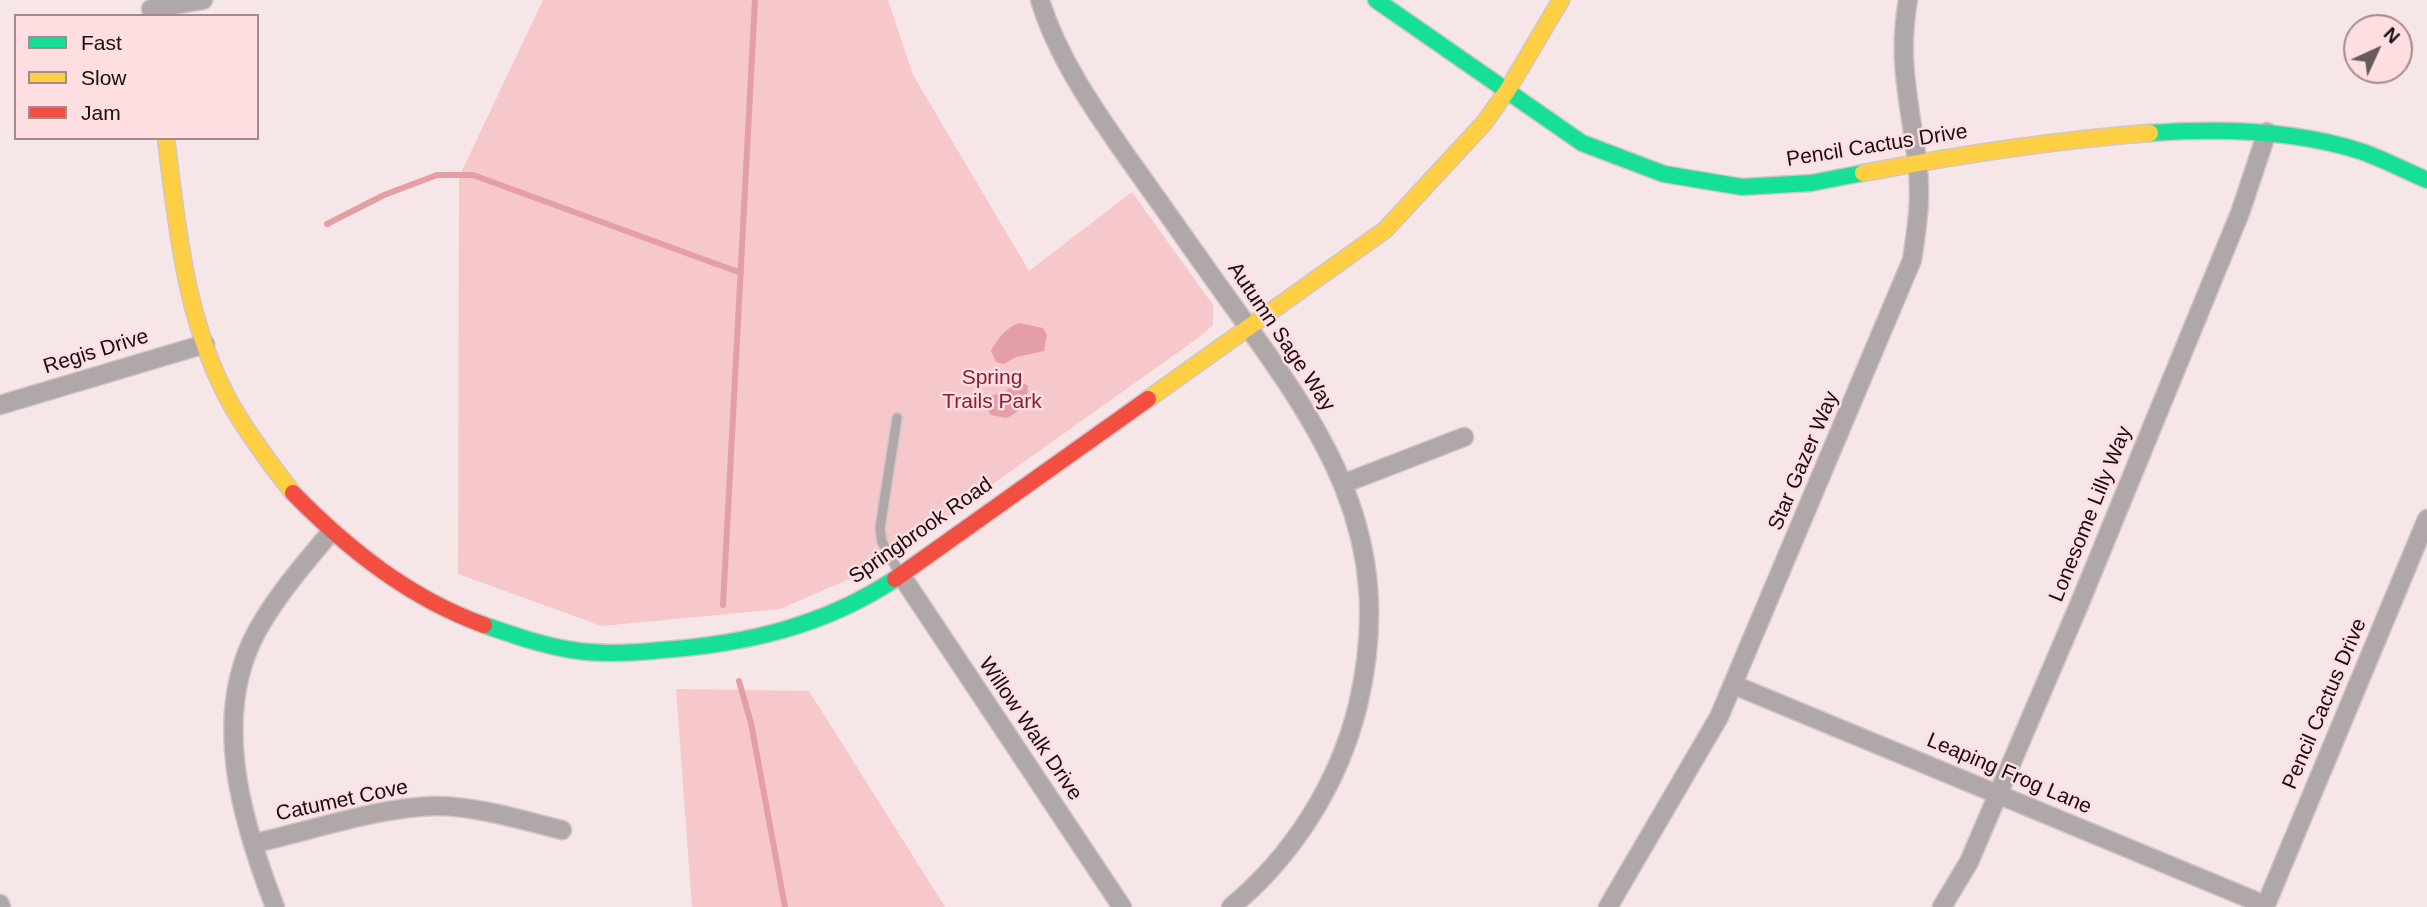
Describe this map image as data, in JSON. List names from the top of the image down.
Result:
{
  "streets": {
    "street": [
      "Pencil Cactus Drive",
      "Autumn Sage Way",
      "Regis Drive",
      "Star Gazer Way",
      "Lonesome Lilly Way",
      "Springbrook Road",
      "Willow Walk Drive",
      "Leaping Frog Lane",
      "Catumet Cove"
    ]
  },
  "crossings": [
    ["Pencil Cactus Drive", "Star Gazer Way"],
    ["Pencil Cactus Drive", "Lonesome Lilly Way"],
    ["Pencil Cactus Drive", "Springbrook Road"],
    ["Pencil Cactus Drive", "Leaping Frog Lane"],
    ["Autumn Sage Way", "Springbrook Road"],
    ["Regis Drive", "Springbrook Road"],
    ["Star Gazer Way", "Leaping Frog Lane"],
    ["Lonesome Lilly Way", "Leaping Frog Lane"],
    ["Springbrook Road", "Willow Walk Drive"]
  ],
  "parks": ["Spring Trails Park"],
  "legend": ["Fast", "Slow", "Jam"],
  "north": "top right"
}
